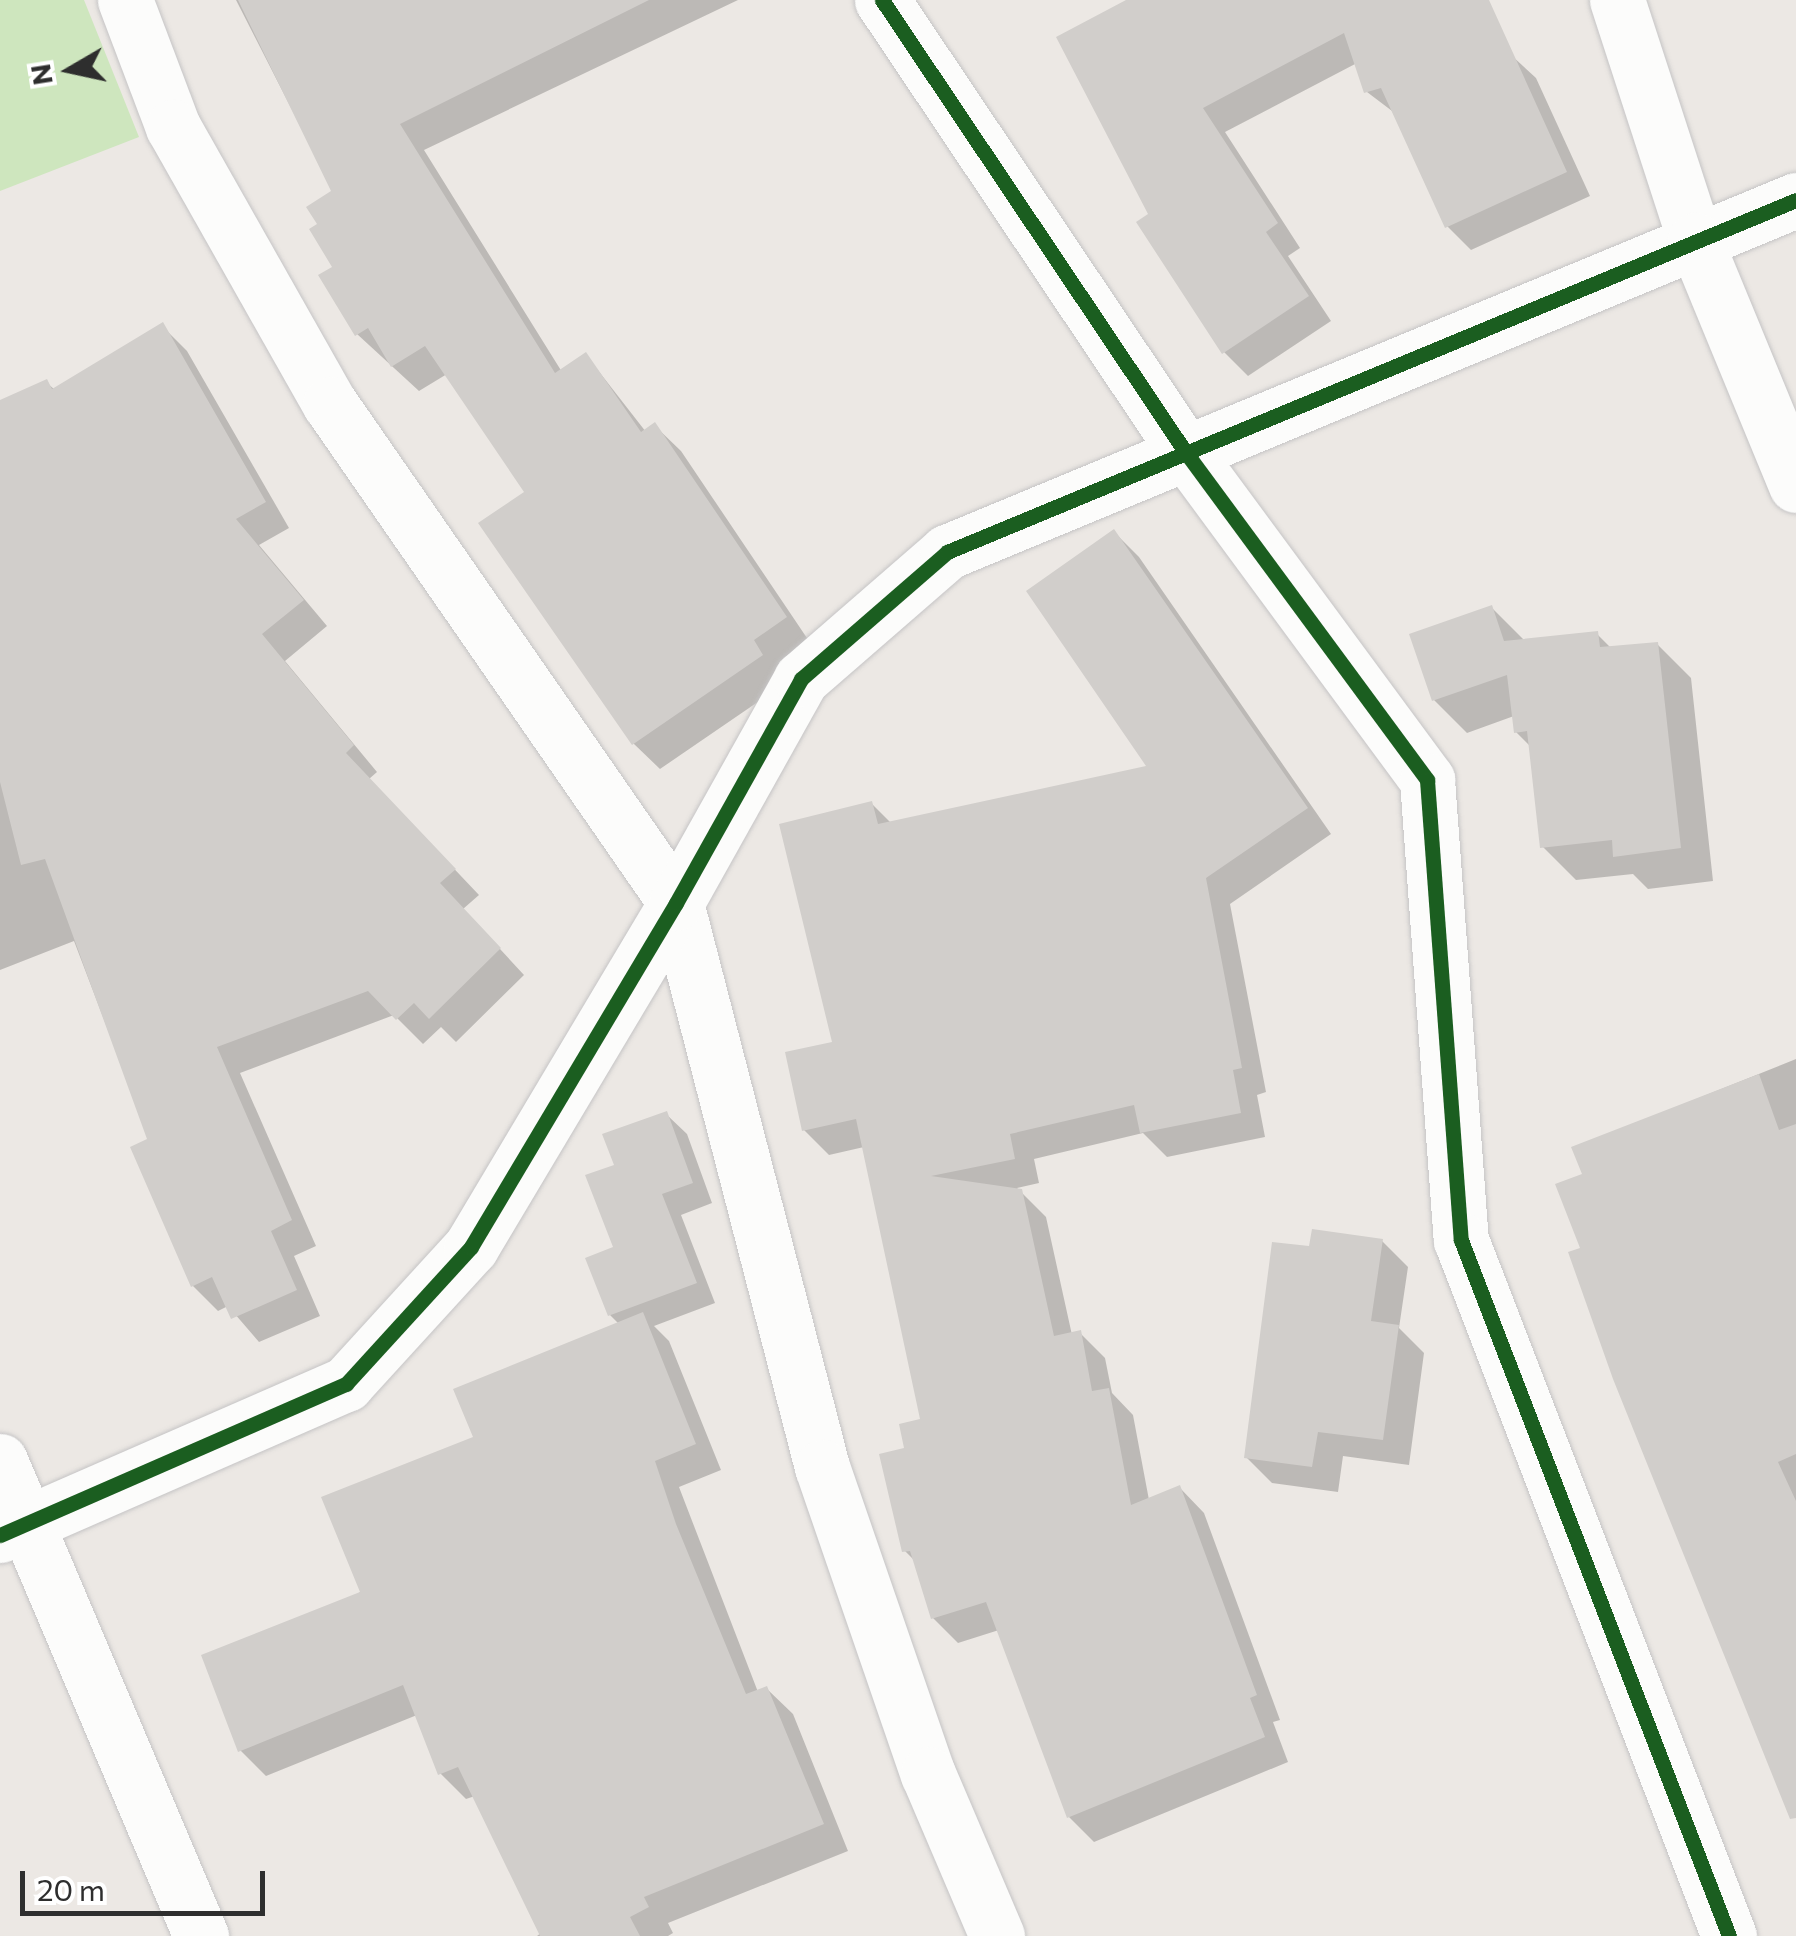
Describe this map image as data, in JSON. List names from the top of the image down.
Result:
{
  "scale_bar": "20 m",
  "north": "left"
}
